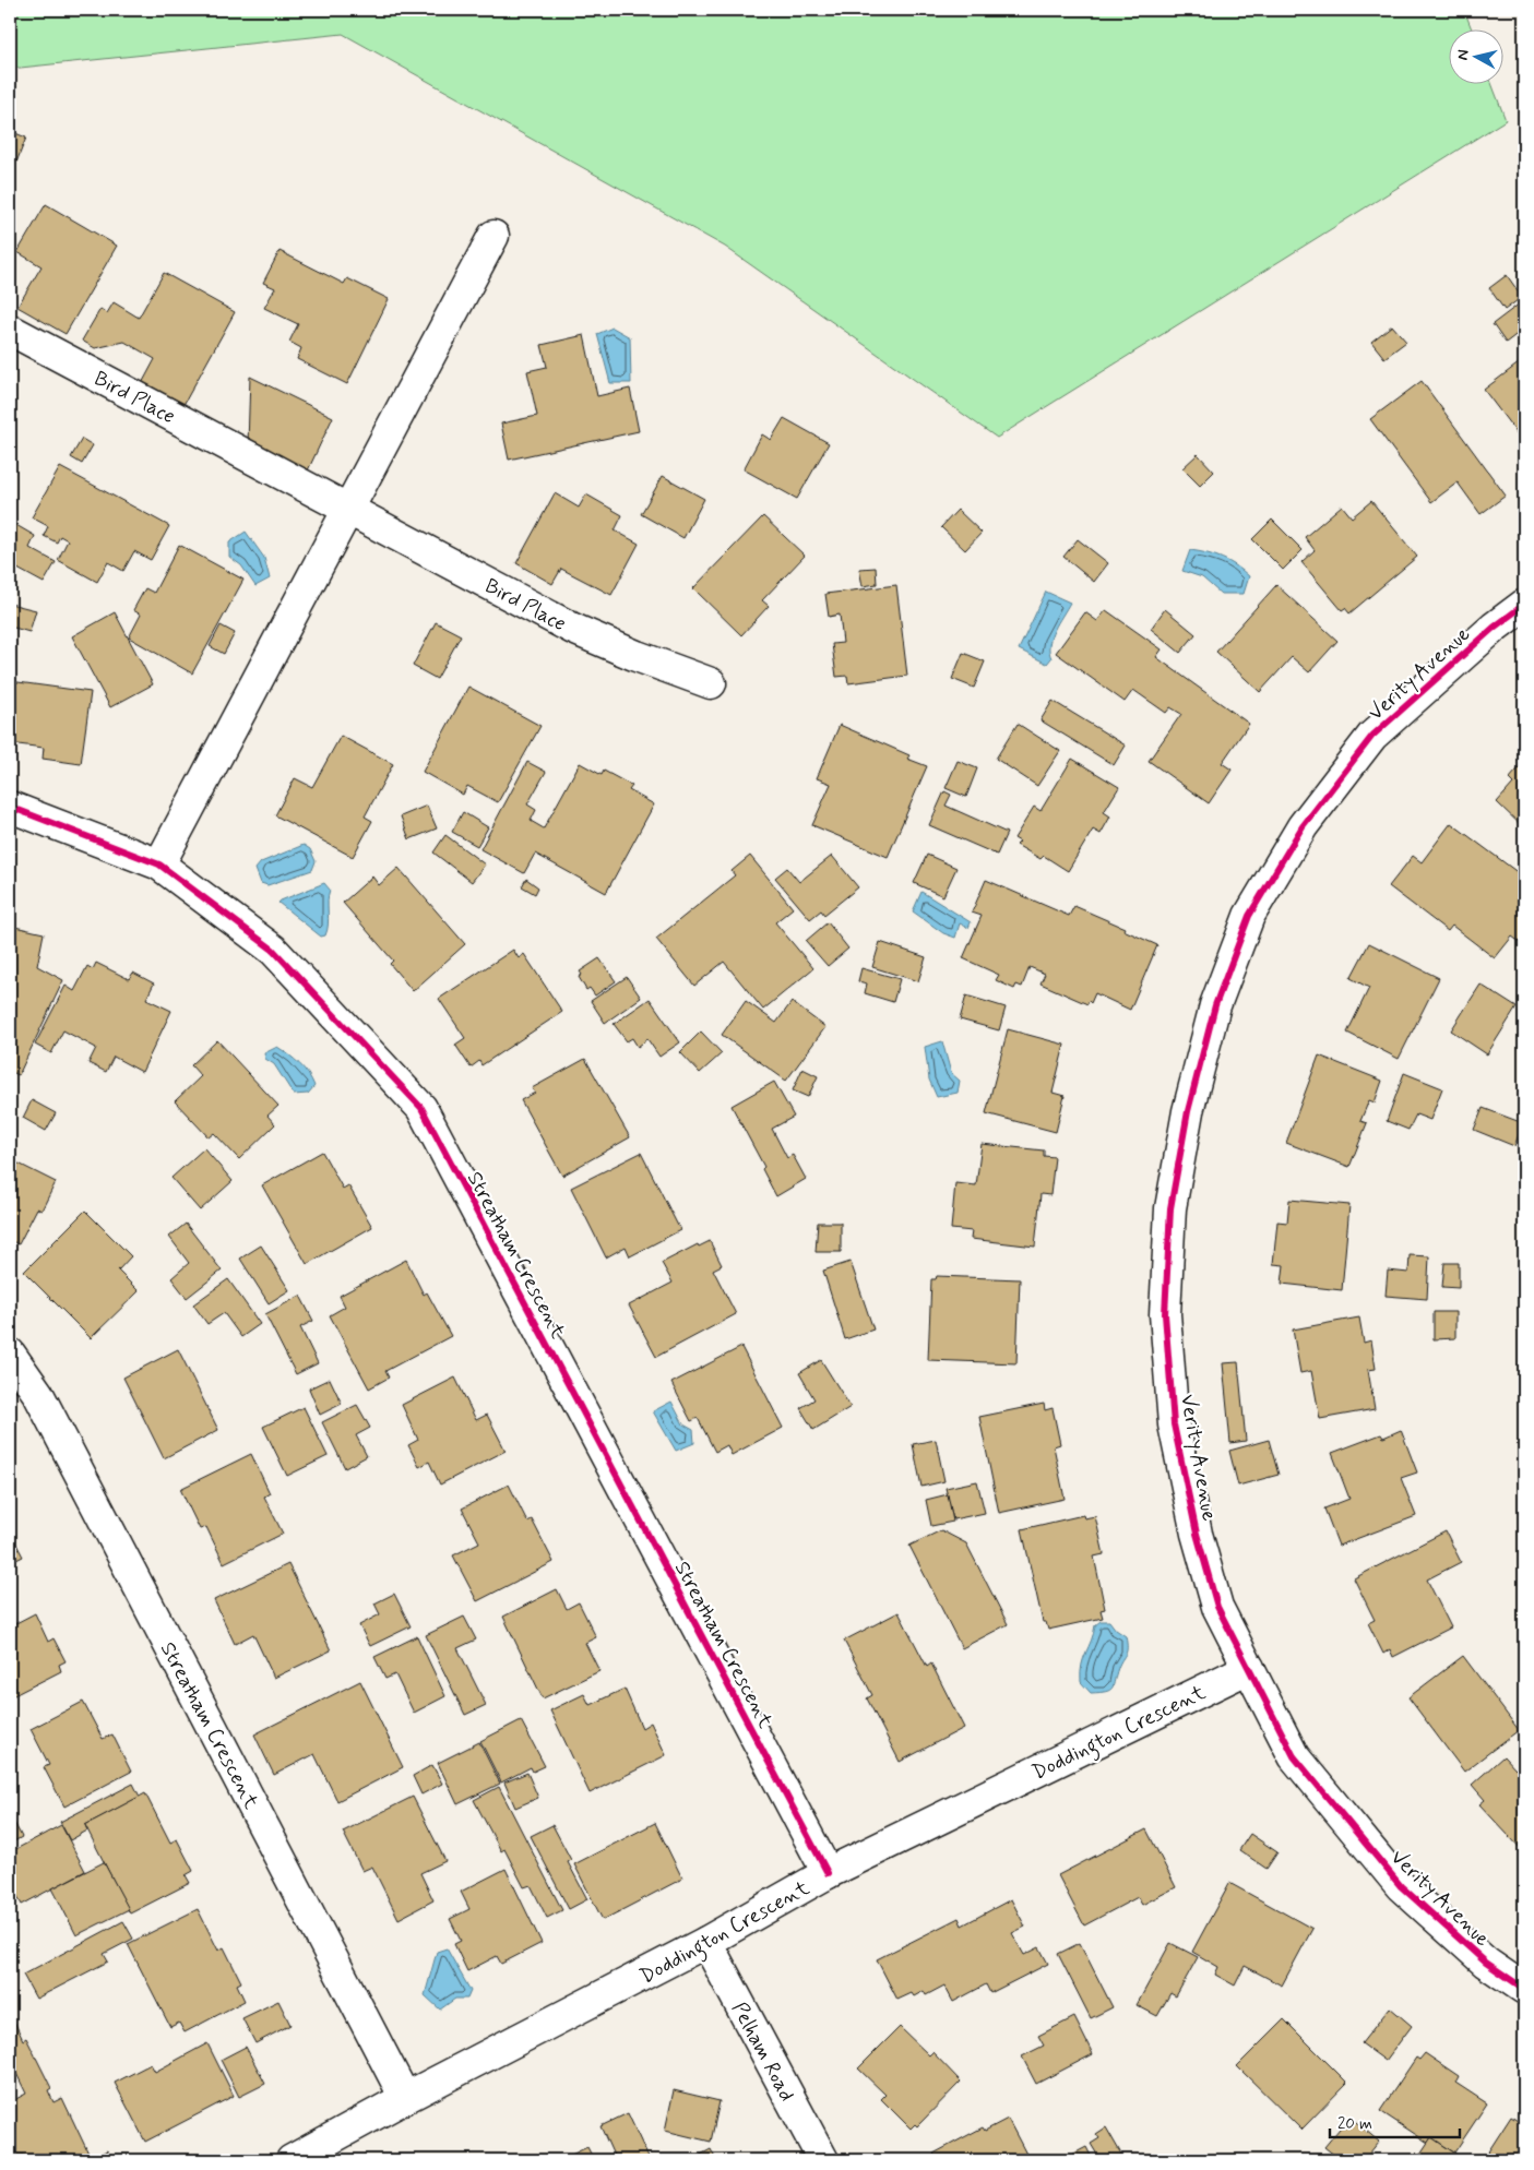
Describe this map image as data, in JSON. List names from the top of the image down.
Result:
{
  "streets": {
    "street": [
      "Bird Place",
      "Verity Avenue",
      "Streatham Crescent",
      "Doddington Crescent",
      "Pelham Road"
    ]
  },
  "crossings": [
    ["Verity Avenue", "Doddington Crescent"],
    ["Streatham Crescent", "Doddington Crescent"],
    ["Doddington Crescent", "Pelham Road"]
  ],
  "scale_bar": "20 m",
  "north": "left"
}
